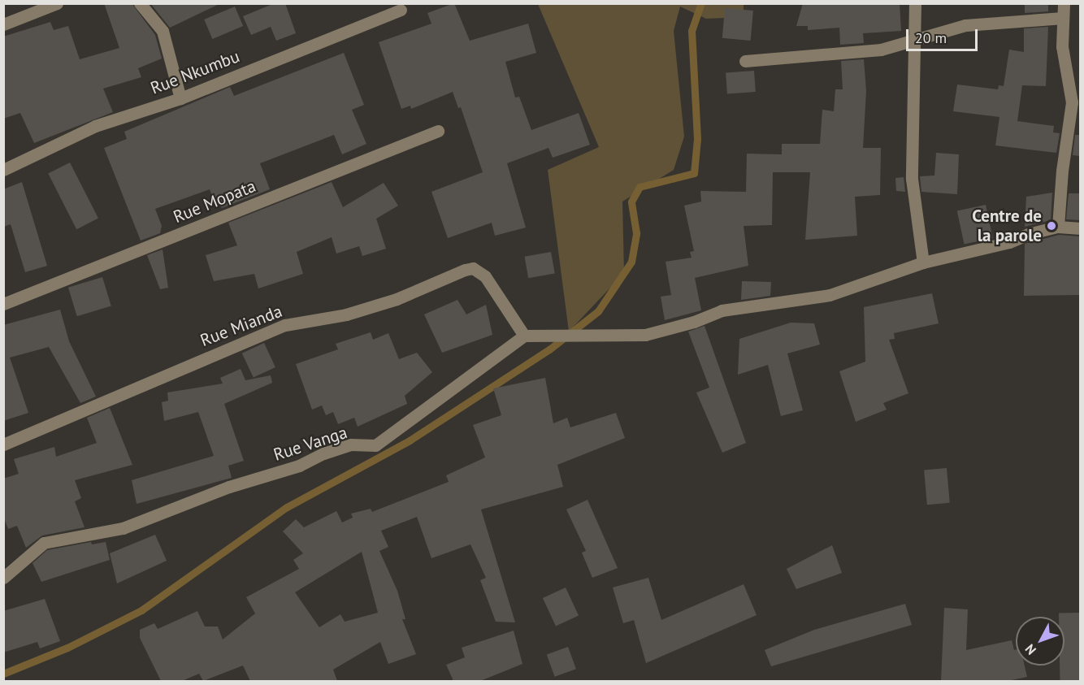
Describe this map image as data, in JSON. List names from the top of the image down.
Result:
{
  "streets": {
    "street": [
      "Rue Nkumbu",
      "Rue Mopata",
      "Rue Mianda",
      "Rue Vanga"
    ]
  },
  "crossings": [
    ["Rue Mianda", "Rue Vanga"]
  ],
  "places": ["Centre de la parole"],
  "scale_bar": "20 m",
  "north": "bottom left"
}
